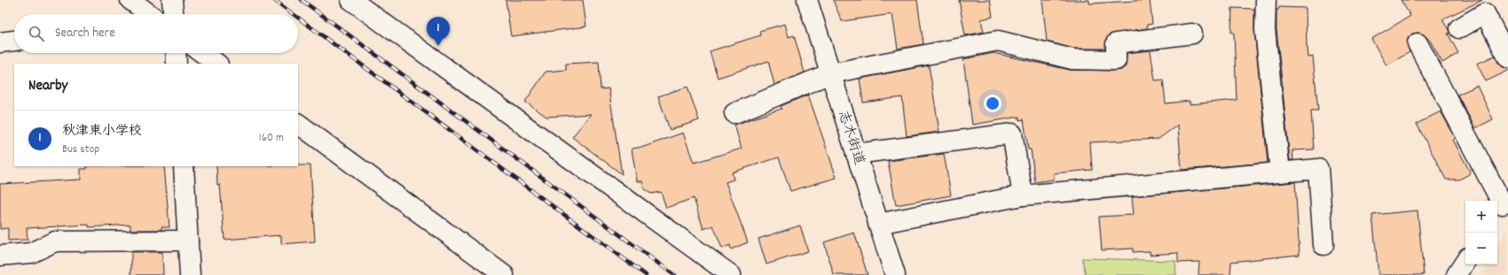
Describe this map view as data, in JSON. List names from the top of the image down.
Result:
{
  "streets": {
    "street": ["志木街道"]
  },
  "page": {
    "search": "Search here",
    "pins": "1",
    "heading": "Nearby",
    "list": [
      {
        "mark": "1",
        "name": "秋津東小学校",
        "note": "Bus stop",
        "value": "160 m"
      }
    ],
    "map_buttons": ["+", "−"]
  }
}
